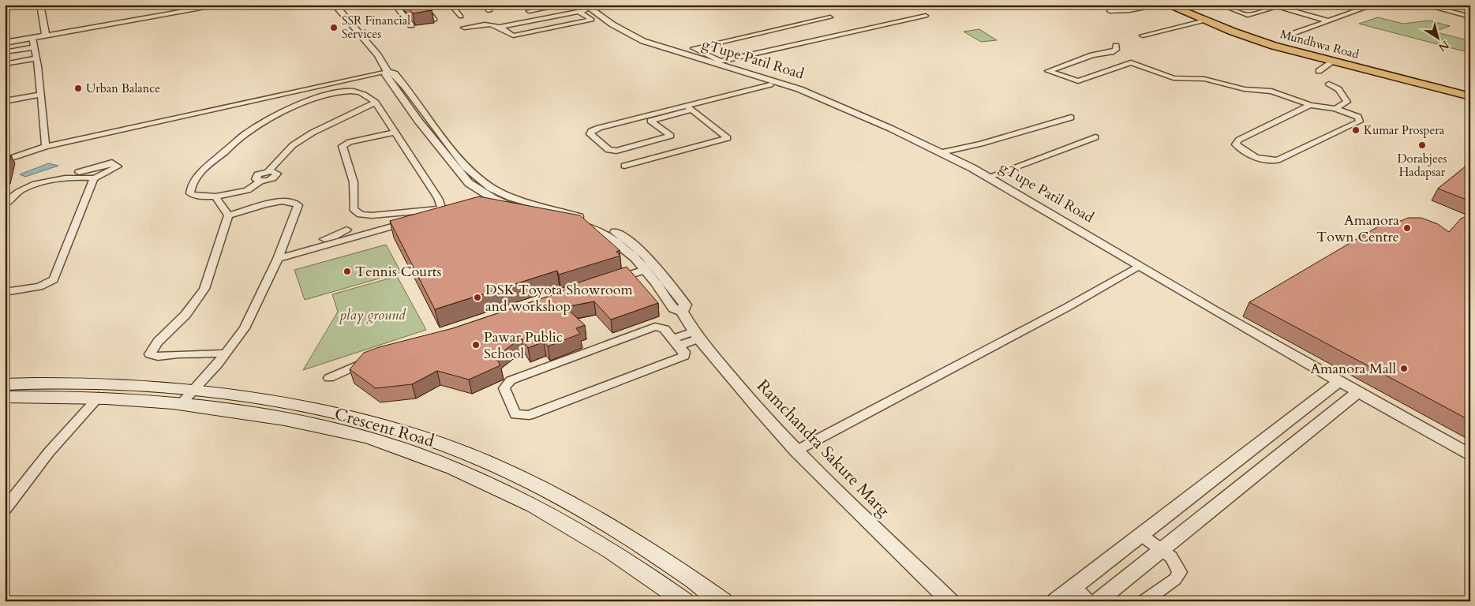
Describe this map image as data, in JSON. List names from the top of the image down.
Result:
{
  "streets": {
    "highway": ["Mundhwa Road"],
    "main road": ["Crescent Road"],
    "street": ["gTupe Patil Road", "Ramchandra Sakure Marg"]
  },
  "parks": ["play ground"],
  "places": [
    "SSR Financial Services",
    "Urban Balance",
    "Kumar Prospera",
    "Dorabjees Hadapsar",
    "Amanora Town Centre",
    "Tennis Courts",
    "DSK Toyota Showroom and workshop",
    "Pawar Public School",
    "Amanora Mall"
  ],
  "north": "bottom right"
}
